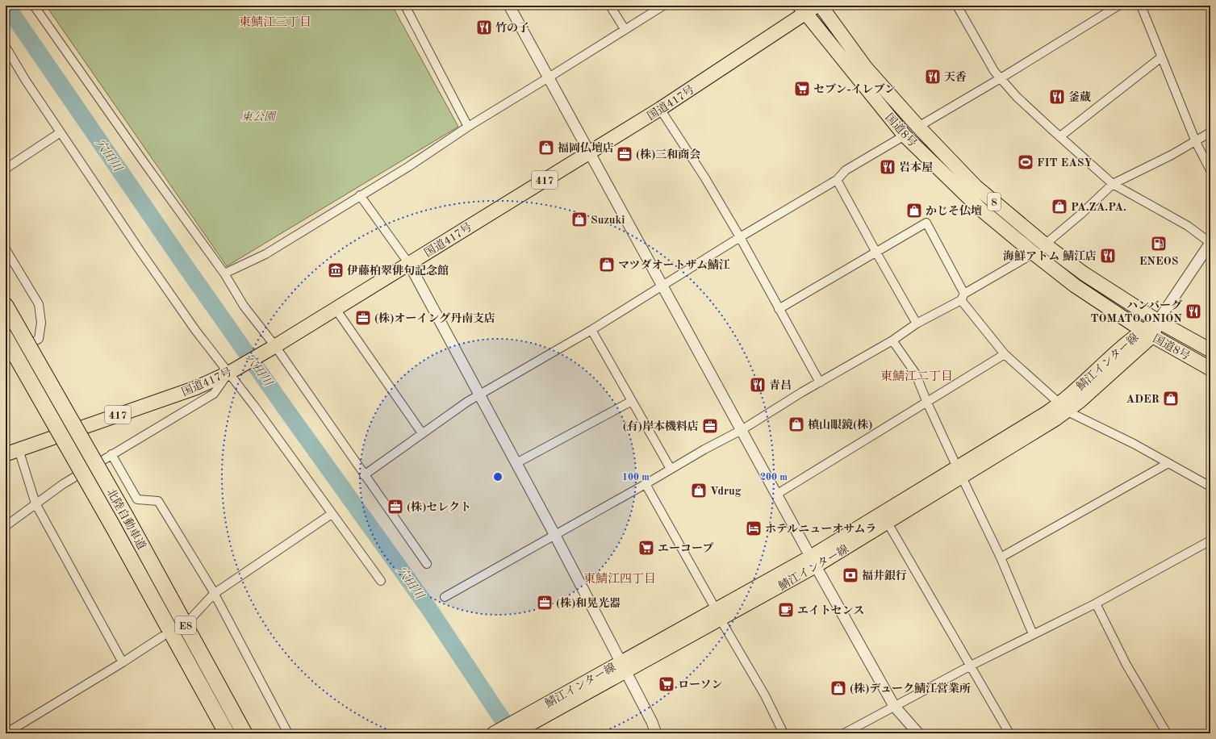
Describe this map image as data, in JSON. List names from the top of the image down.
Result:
{
  "streets": {
    "highway": [
      "国道417号",
      "国道8号",
      "417",
      "8",
      "北陸自動車道",
      "E8"
    ],
    "main road": ["鯖江インター線"]
  },
  "crossings": [
    ["国道417号", "国道8号"],
    ["国道8号", "鯖江インター線"]
  ],
  "districts": ["東鯖江三丁目", "東鯖江二丁目", "東鯖江四丁目"],
  "water": ["穴田川"],
  "parks": ["東公園"],
  "places": {
    "restaurant": [
      "竹の子",
      "天香",
      "釜蔵",
      "岩本屋",
      "海鮮アトム 鯖江店",
      "ハンバーグ TOMATO ONION",
      "青昌"
    ],
    "supermarket": ["セブン-イレブン", "エーコープ", "ローソン"],
    "shop": [
      "福岡仏壇店",
      "PA.ZA.PA.",
      "かじそ仏壇",
      "Suzuki",
      "マツダオートザム鯖江",
      "ADER",
      "槙山眼鏡(株)",
      "Vdrug",
      "(株)デューク鯖江営業所"
    ],
    "office": [
      "(株)三和商会",
      "(株)オーイング丹南支店",
      "(有)岸本機料店",
      "(株)セレクト",
      "(株)和晃光器"
    ],
    "sports": ["FIT EASY"],
    "fuel station": ["ENEOS"],
    "museum": ["伊藤柏翠俳句記念館"],
    "hotel": ["ホテルニューオサムラ"],
    "bank": ["福井銀行"],
    "cafe": ["エイトセンス"]
  },
  "rings": ["100 m", "200 m"]
}
